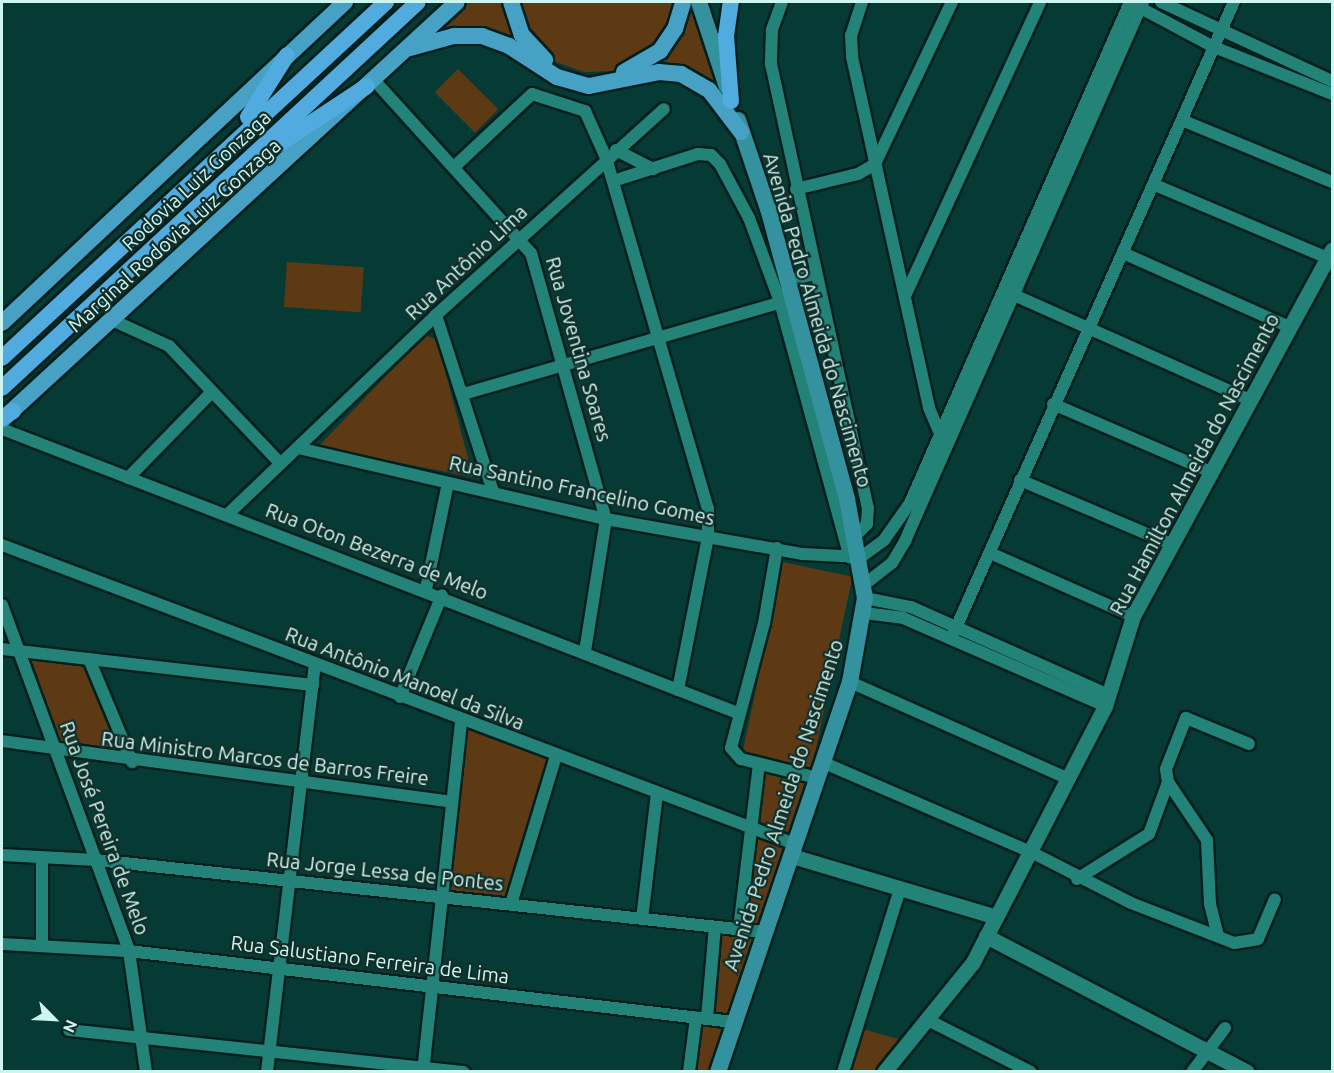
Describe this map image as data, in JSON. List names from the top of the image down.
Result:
{
  "streets": {
    "highway": ["Rodovia Luiz Gonzaga"],
    "main road": ["Marginal Rodovia Luiz Gonzaga", "Avenida Pedro Almeida do Nascimento"],
    "street": [
      "Rua Antônio Lima",
      "Rua Joventina Soares",
      "Rua Hamilton Almeida do Nascimento",
      "Rua Santino Francelino Gomes",
      "Rua Oton Bezerra de Melo",
      "Rua Antônio Manoel da Silva",
      "Rua Ministro Marcos de Barros Freire",
      "Rua José Pereira de Melo",
      "Rua Jorge Lessa de Pontes",
      "Rua Salustiano Ferreira de Lima"
    ]
  },
  "crossings": [
    ["Marginal Rodovia Luiz Gonzaga", "Rua Joventina Soares"],
    ["Rua Antônio Lima", "Rua Joventina Soares"],
    ["Rua Antônio Lima", "Rua Santino Francelino Gomes"],
    ["Rua Antônio Lima", "Rua Oton Bezerra de Melo"],
    ["Avenida Pedro Almeida do Nascimento", "Rua Santino Francelino Gomes"],
    ["Avenida Pedro Almeida do Nascimento", "Rua Antônio Manoel da Silva"],
    ["Avenida Pedro Almeida do Nascimento", "Rua Jorge Lessa de Pontes"],
    ["Avenida Pedro Almeida do Nascimento", "Rua Salustiano Ferreira de Lima"],
    ["Rua Joventina Soares", "Rua Santino Francelino Gomes"],
    ["Rua Joventina Soares", "Rua Oton Bezerra de Melo"],
    ["Rua Ministro Marcos de Barros Freire", "Rua José Pereira de Melo"],
    ["Rua José Pereira de Melo", "Rua Jorge Lessa de Pontes"],
    ["Rua José Pereira de Melo", "Rua Salustiano Ferreira de Lima"]
  ],
  "north": "bottom right"
}
